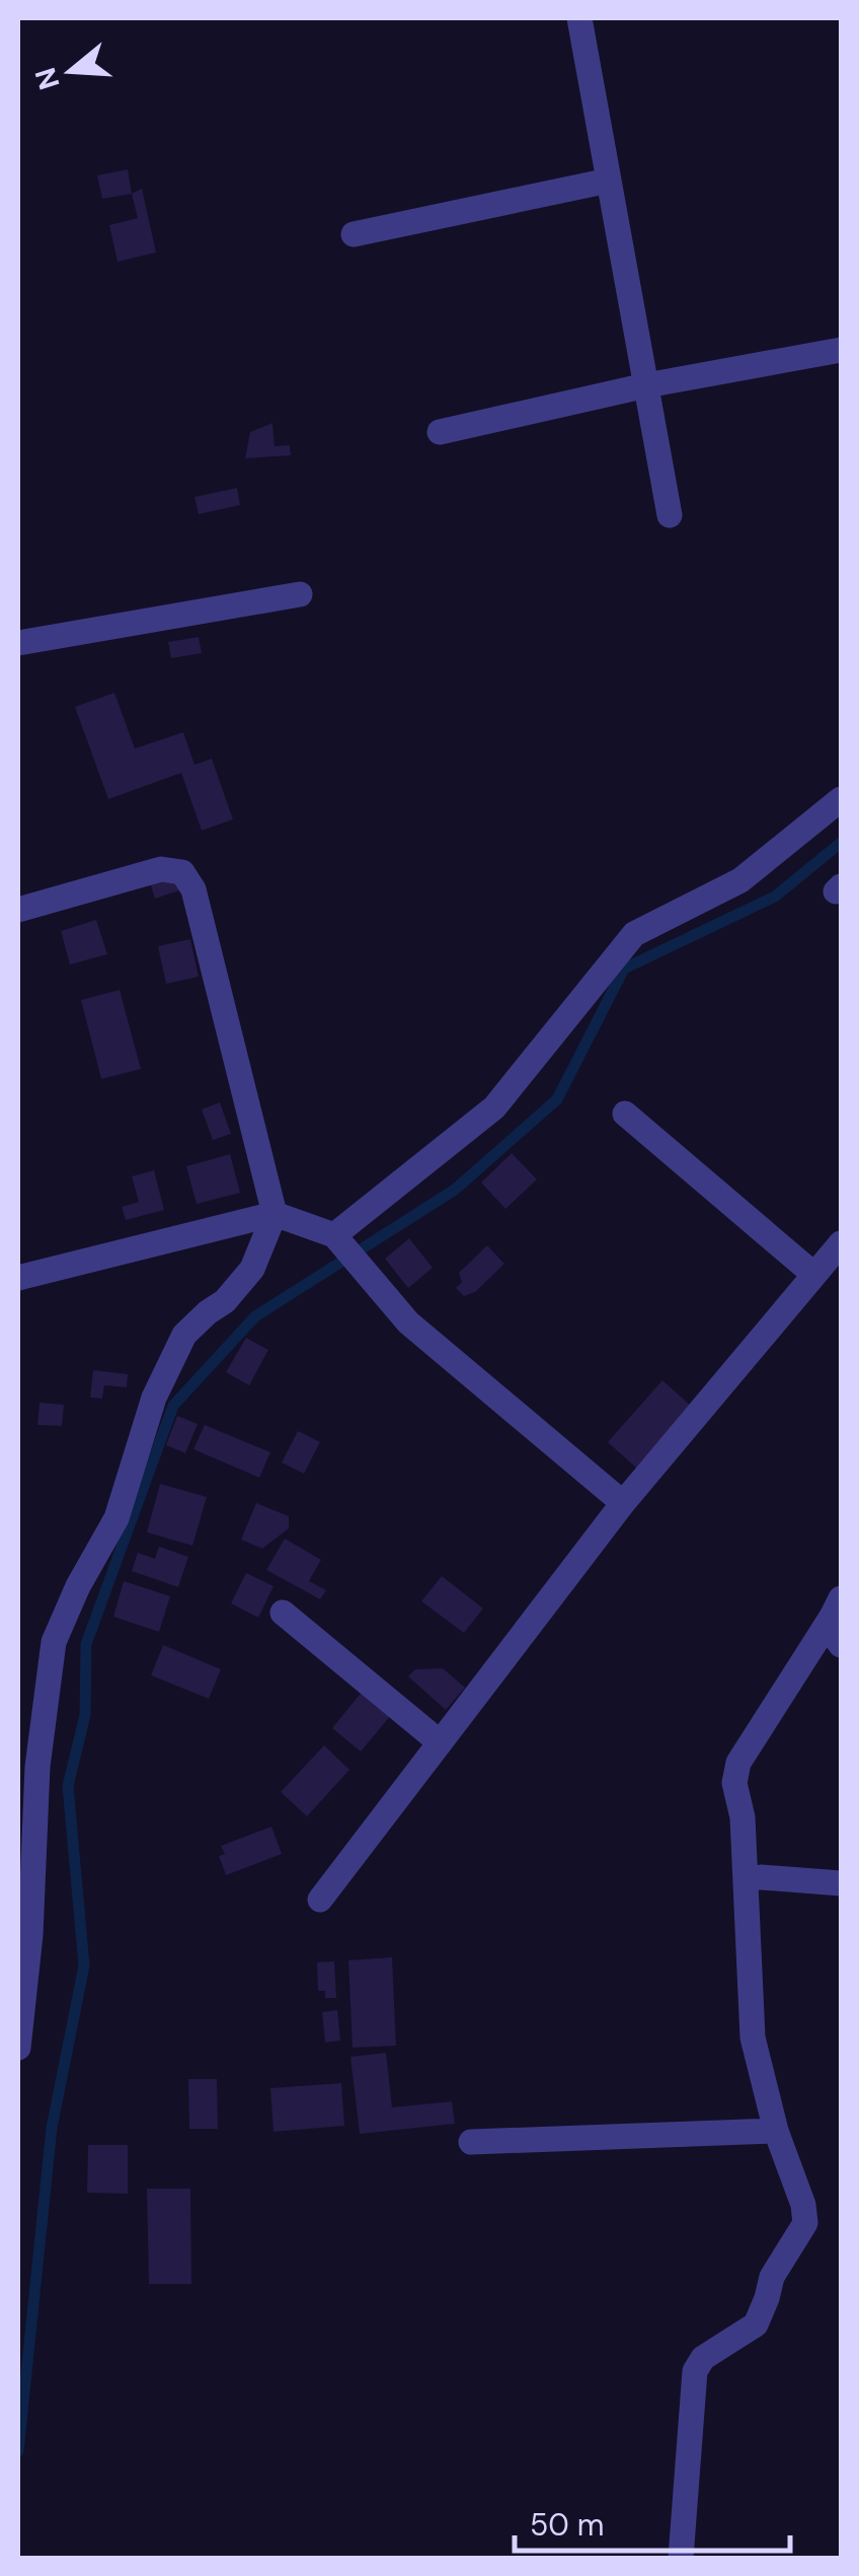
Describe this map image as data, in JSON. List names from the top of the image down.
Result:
{
  "scale_bar": "50 m",
  "north": "left"
}
